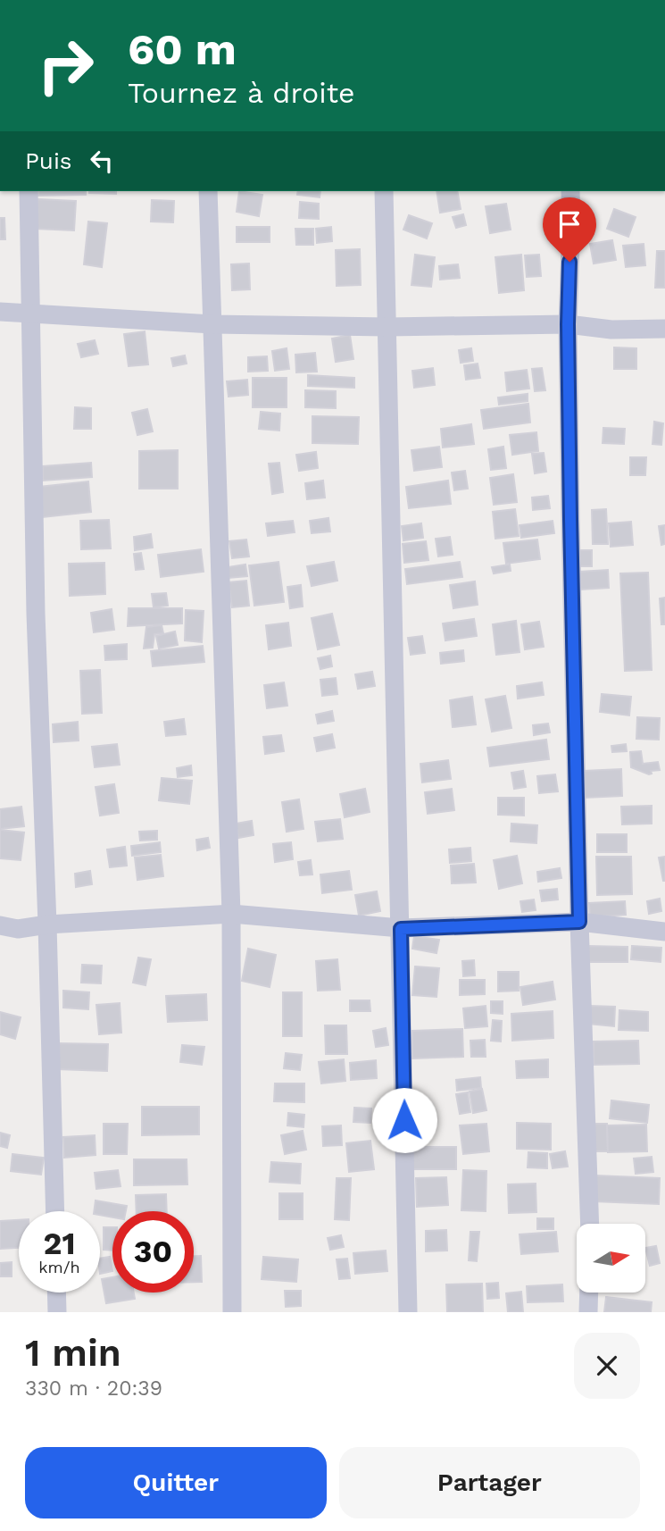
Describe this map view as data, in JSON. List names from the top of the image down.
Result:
{
  "north": "right",
  "page": {
    "turn": ["60 m", "Tournez à droite"],
    "then": "Puis",
    "speed": "21 km/h",
    "limit": "30",
    "heading": ["1 min", "330 m · 20:39"],
    "buttons": ["Quitter", "Partager"]
  }
}
